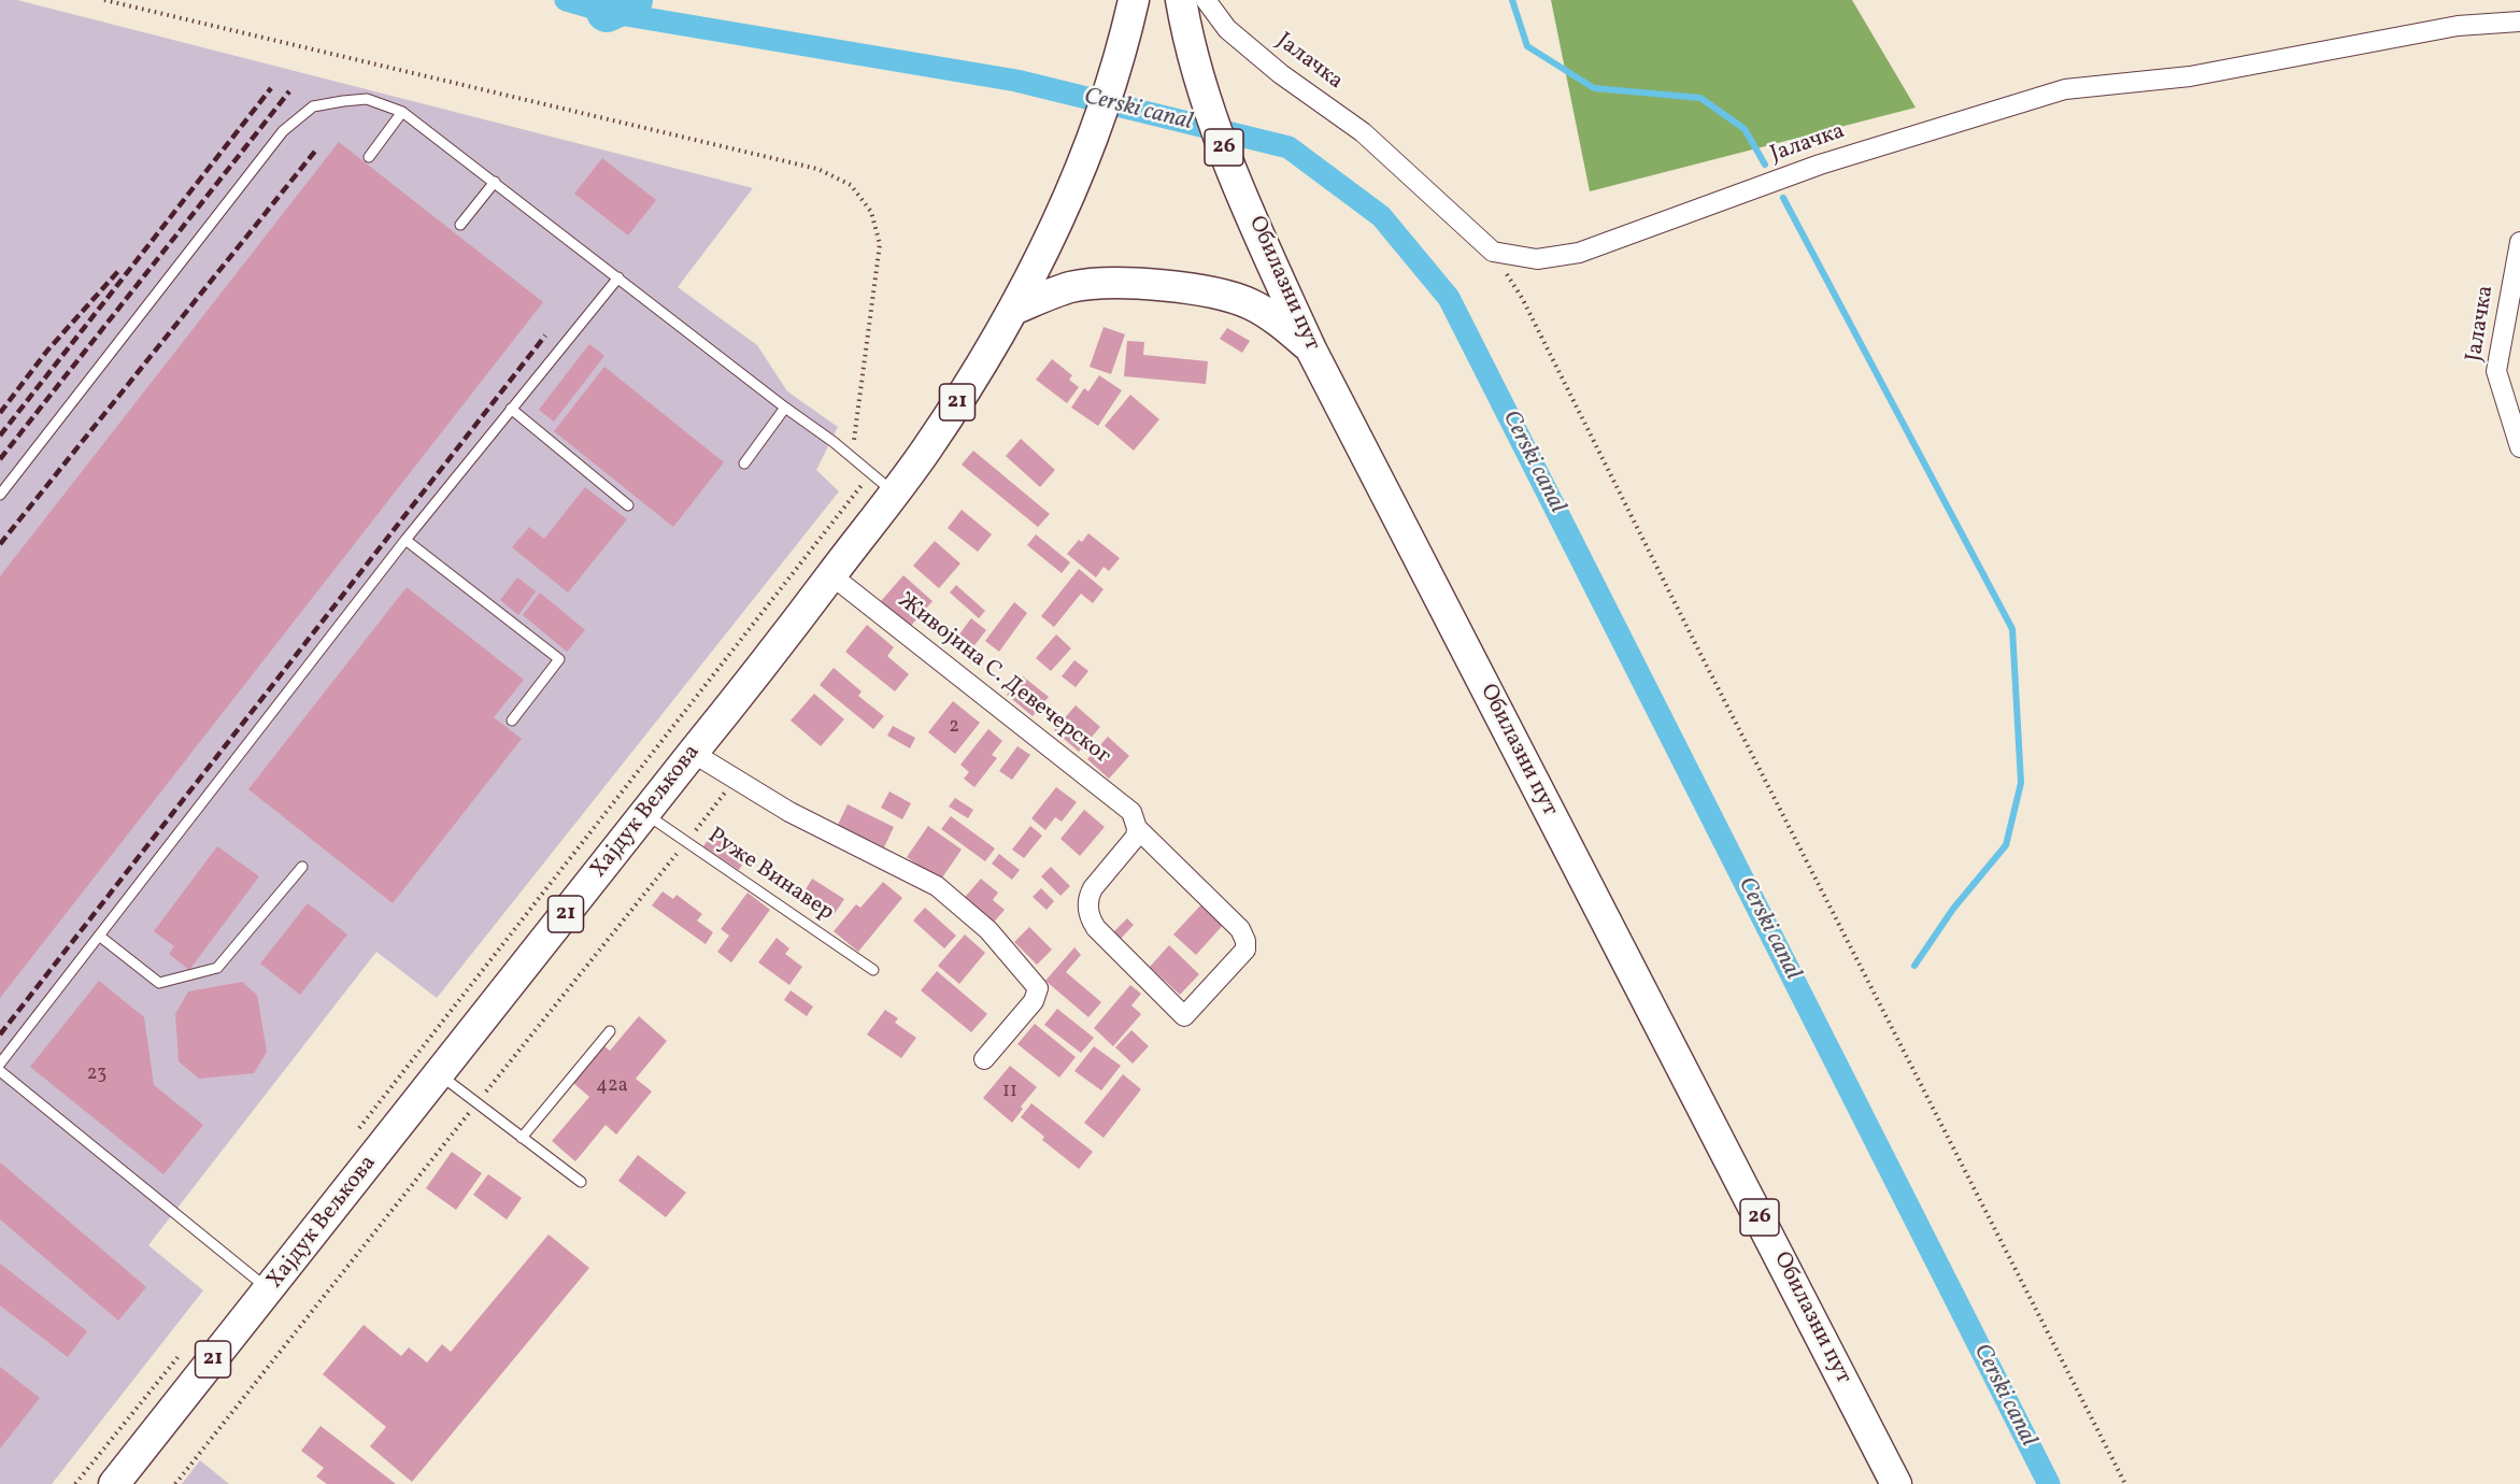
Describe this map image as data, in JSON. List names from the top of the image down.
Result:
{
  "streets": {
    "main road": [
      "26",
      "Обилазни пут",
      "21",
      "Хајдук Вељкова"
    ],
    "street": ["Јалачка", "Живојина С. Девечерског"],
    "lane": ["Руже Винавер"]
  },
  "crossings": [
    ["Јалачка", "Обилазни пут"],
    ["21", "Хајдук Вељкова"],
    ["Живојина С. Девечерског", "Хајдук Вељкова"],
    ["Хајдук Вељкова", "Руже Винавер"]
  ],
  "water": ["Cerski canal"],
  "house_numbers": [
    "2",
    "23",
    "42a",
    "11"
  ]
}
